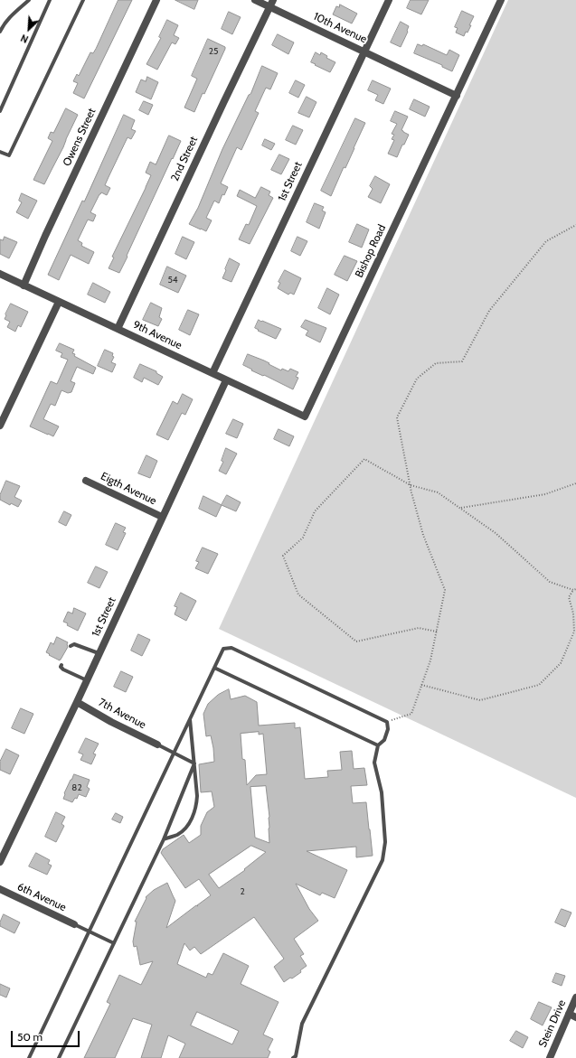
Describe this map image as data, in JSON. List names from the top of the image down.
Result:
{
  "streets": {
    "street": [
      "10th Avenue",
      "Owens Street",
      "2nd Street",
      "1st Street",
      "Bishop Road",
      "9th Avenue",
      "Eigth Avenue",
      "7th Avenue",
      "6th Avenue",
      "Stein Drive"
    ]
  },
  "crossings": [
    ["10th Avenue", "2nd Street"],
    ["10th Avenue", "1st Street"],
    ["10th Avenue", "Bishop Road"],
    ["Owens Street", "9th Avenue"],
    ["2nd Street", "9th Avenue"],
    ["1st Street", "9th Avenue"],
    ["1st Street", "Eigth Avenue"],
    ["1st Street", "7th Avenue"],
    ["Bishop Road", "9th Avenue"]
  ],
  "house_numbers": [
    "25",
    "54",
    "82",
    "2"
  ],
  "scale_bar": "50 m",
  "north": "bottom left"
}
